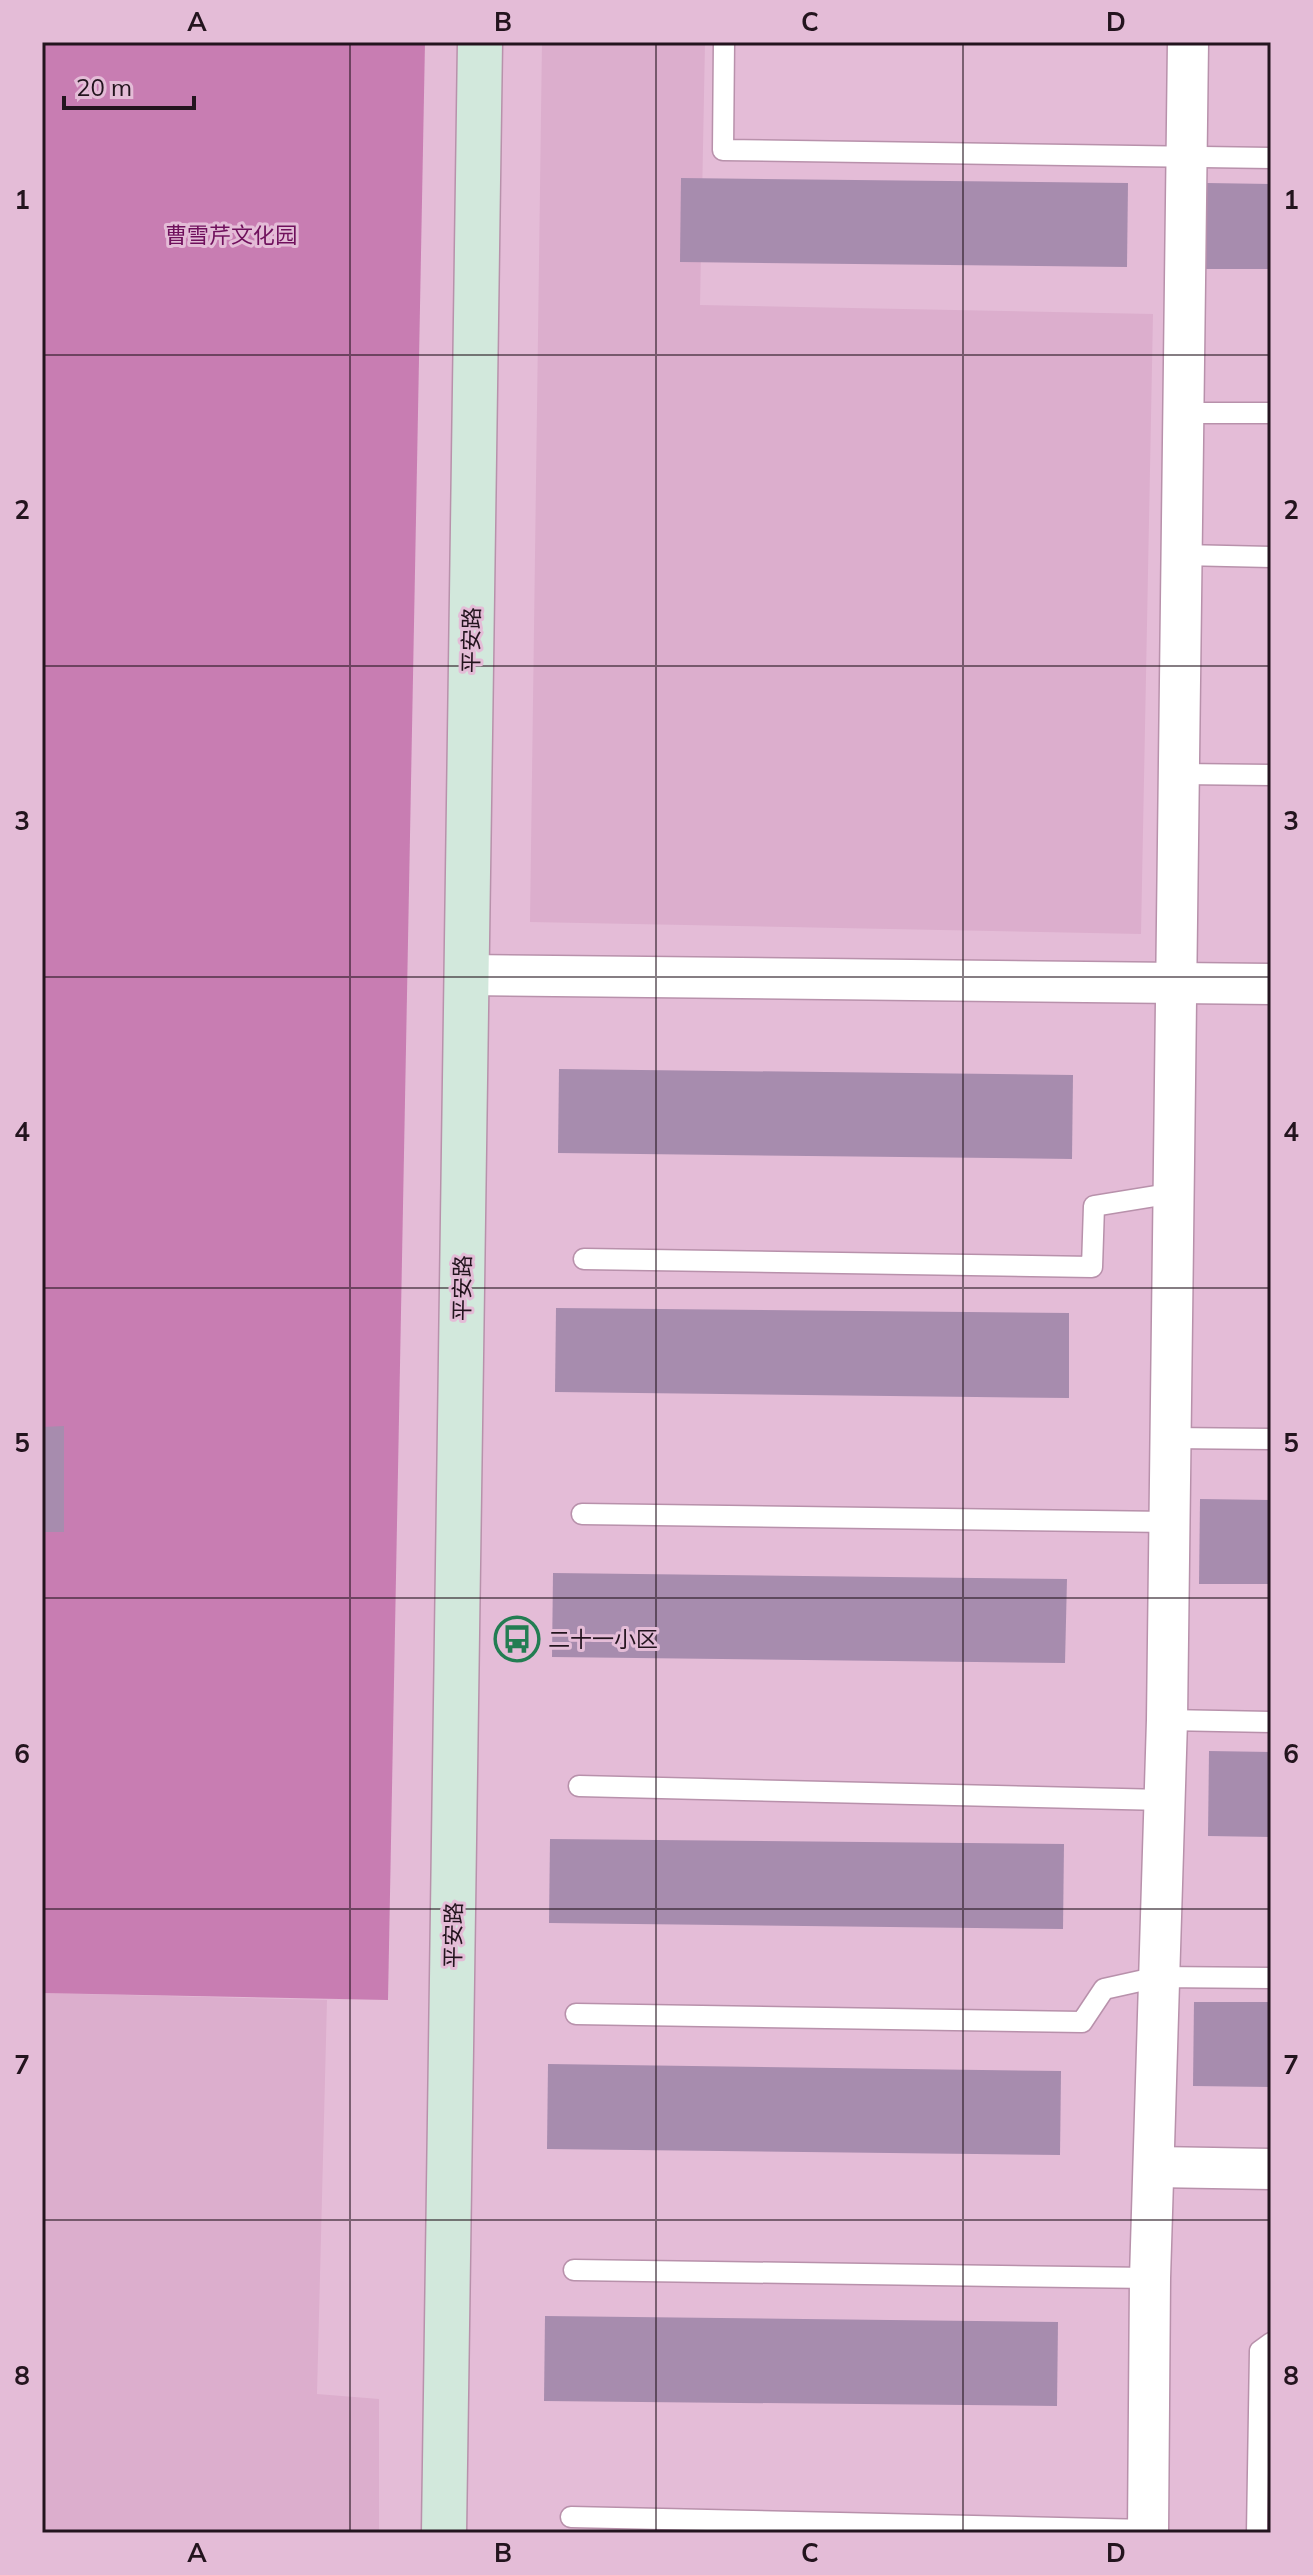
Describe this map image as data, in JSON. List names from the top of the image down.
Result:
{
  "streets": {
    "street": ["平安路"]
  },
  "parks": ["曹雪芹文化园"],
  "places": {
    "bus stop": ["二十一小区"]
  },
  "scale_bar": "20 m",
  "grid": {
    "columns": [
      "A",
      "B",
      "C",
      "D"
    ],
    "rows": [
      "1",
      "2",
      "3",
      "4",
      "5",
      "6",
      "7",
      "8"
    ]
  }
}
